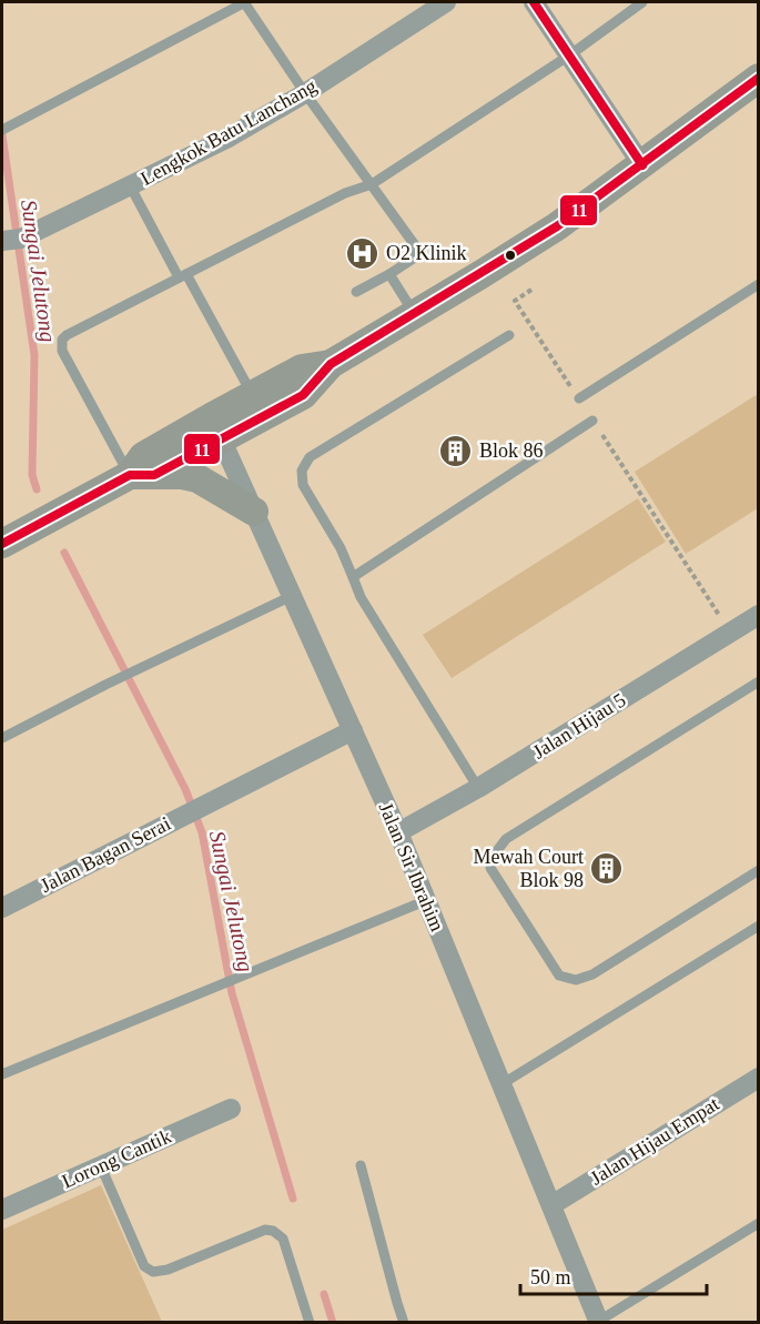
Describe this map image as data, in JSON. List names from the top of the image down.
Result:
{
  "streets": {
    "street": [
      "Lengkok Batu Lanchang",
      "Jalan Hijau 5",
      "Jalan Bagan Serai",
      "Jalan Sir Ibrahim",
      "Jalan Hijau Empat",
      "Lorong Cantik"
    ]
  },
  "crossings": [
    ["Jalan Hijau 5", "Jalan Sir Ibrahim"],
    ["Jalan Bagan Serai", "Jalan Sir Ibrahim"],
    ["Jalan Sir Ibrahim", "Jalan Hijau Empat"]
  ],
  "water": ["Sungai Jelutong"],
  "places": {
    "hospital": ["O2 Klinik"],
    "building": ["Blok 86", "Mewah Court Blok 98"]
  },
  "lines": ["transit line 11"],
  "scale_bar": "50 m"
}
